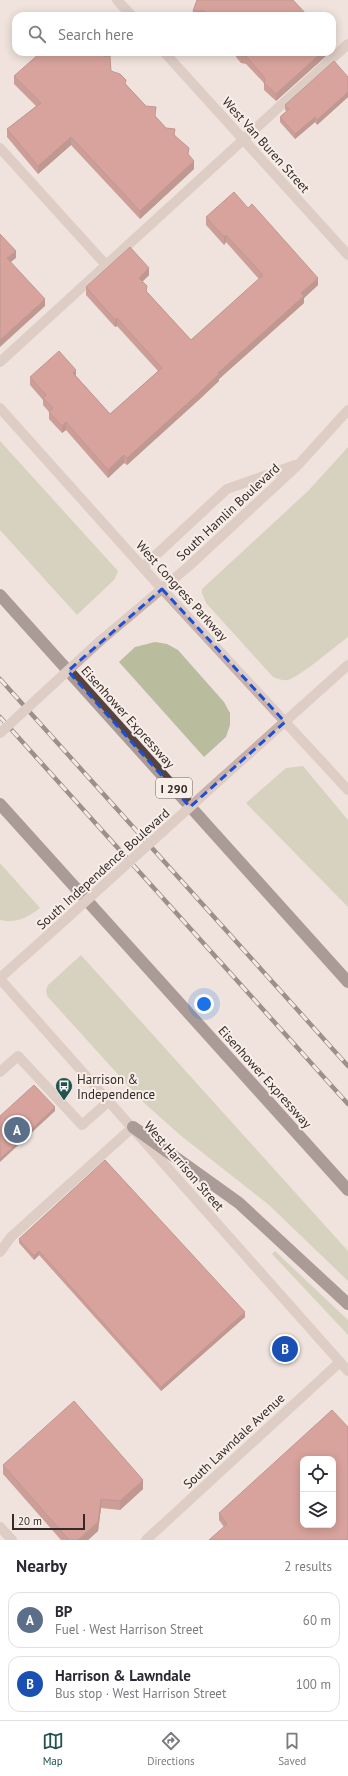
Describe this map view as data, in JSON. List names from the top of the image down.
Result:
{
  "streets": {
    "highway": ["Eisenhower Expressway", "I 290"],
    "street": [
      "West Van Buren Street",
      "South Hamlin Boulevard",
      "West Congress Parkway",
      "South Independence Boulevard",
      "West Harrison Street",
      "South Lawndale Avenue"
    ]
  },
  "crossings": [
    ["South Hamlin Boulevard", "West Congress Parkway"],
    ["West Congress Parkway", "South Independence Boulevard"],
    ["South Independence Boulevard", "West Harrison Street"],
    ["West Harrison Street", "South Lawndale Avenue"]
  ],
  "places": {
    "bus stop": ["Harrison & Independence"]
  },
  "scale_bar": "20 m",
  "page": {
    "search": "Search here",
    "pins": ["A", "B"],
    "scale": "20 m",
    "heading": ["Nearby", "2 results"],
    "list": [
      {
        "mark": "A",
        "name": "BP",
        "note": "Fuel · West Harrison Street",
        "value": "60 m"
      },
      {
        "mark": "B",
        "name": "Harrison & Lawndale",
        "note": "Bus stop · West Harrison Street",
        "value": "100 m"
      }
    ],
    "nav": ["Map", "Directions", "Saved"]
  }
}
